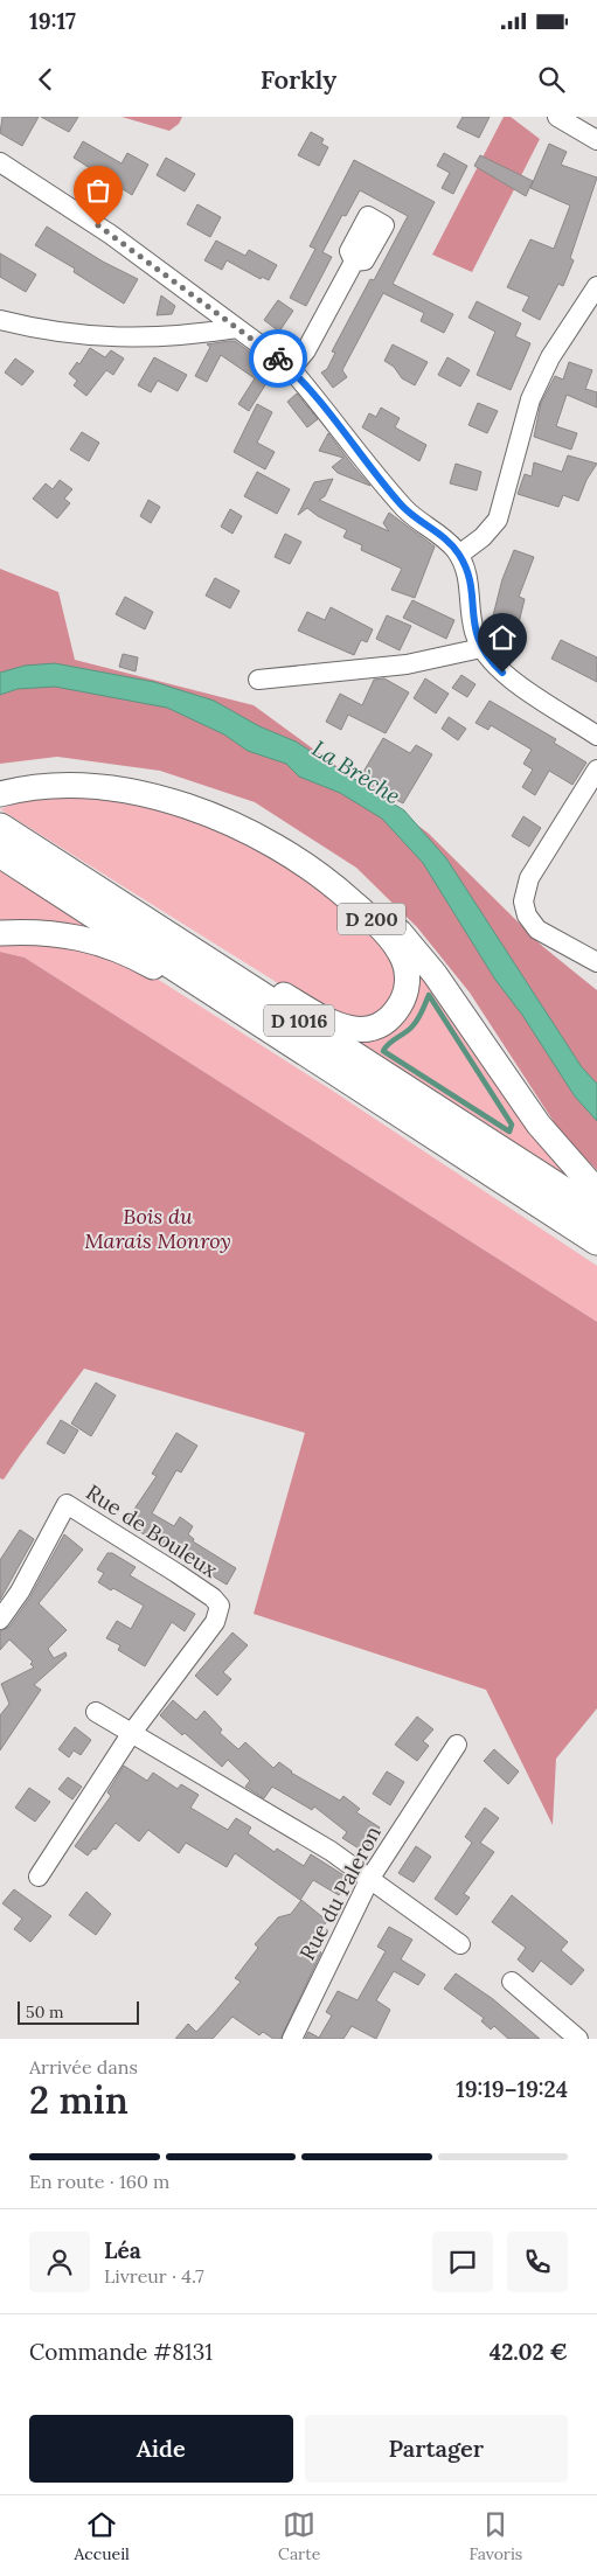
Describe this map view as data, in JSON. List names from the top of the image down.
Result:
{
  "streets": {
    "highway": ["D 1016"],
    "main road": ["D 200"],
    "street": ["Rue de Bouleux", "Rue du Paleron"]
  },
  "crossings": [
    ["D 200", "D 1016"]
  ],
  "water": ["La Brèche"],
  "parks": ["Bois du Marais Monroy"],
  "scale_bar": "50 m",
  "page": {
    "status": "19:17",
    "header": "Forkly",
    "scale": "50 m",
    "heading": ["2 min", "Arrivée dans", "19:19–19:24"],
    "panel": [
      "Léa",
      "Livreur · 4.7",
      "Commande #8131",
      "42.02 €"
    ],
    "bar": "En route · 160 m",
    "buttons": ["Aide", "Partager"],
    "tabs": ["Accueil", "Carte", "Favoris"]
  }
}
